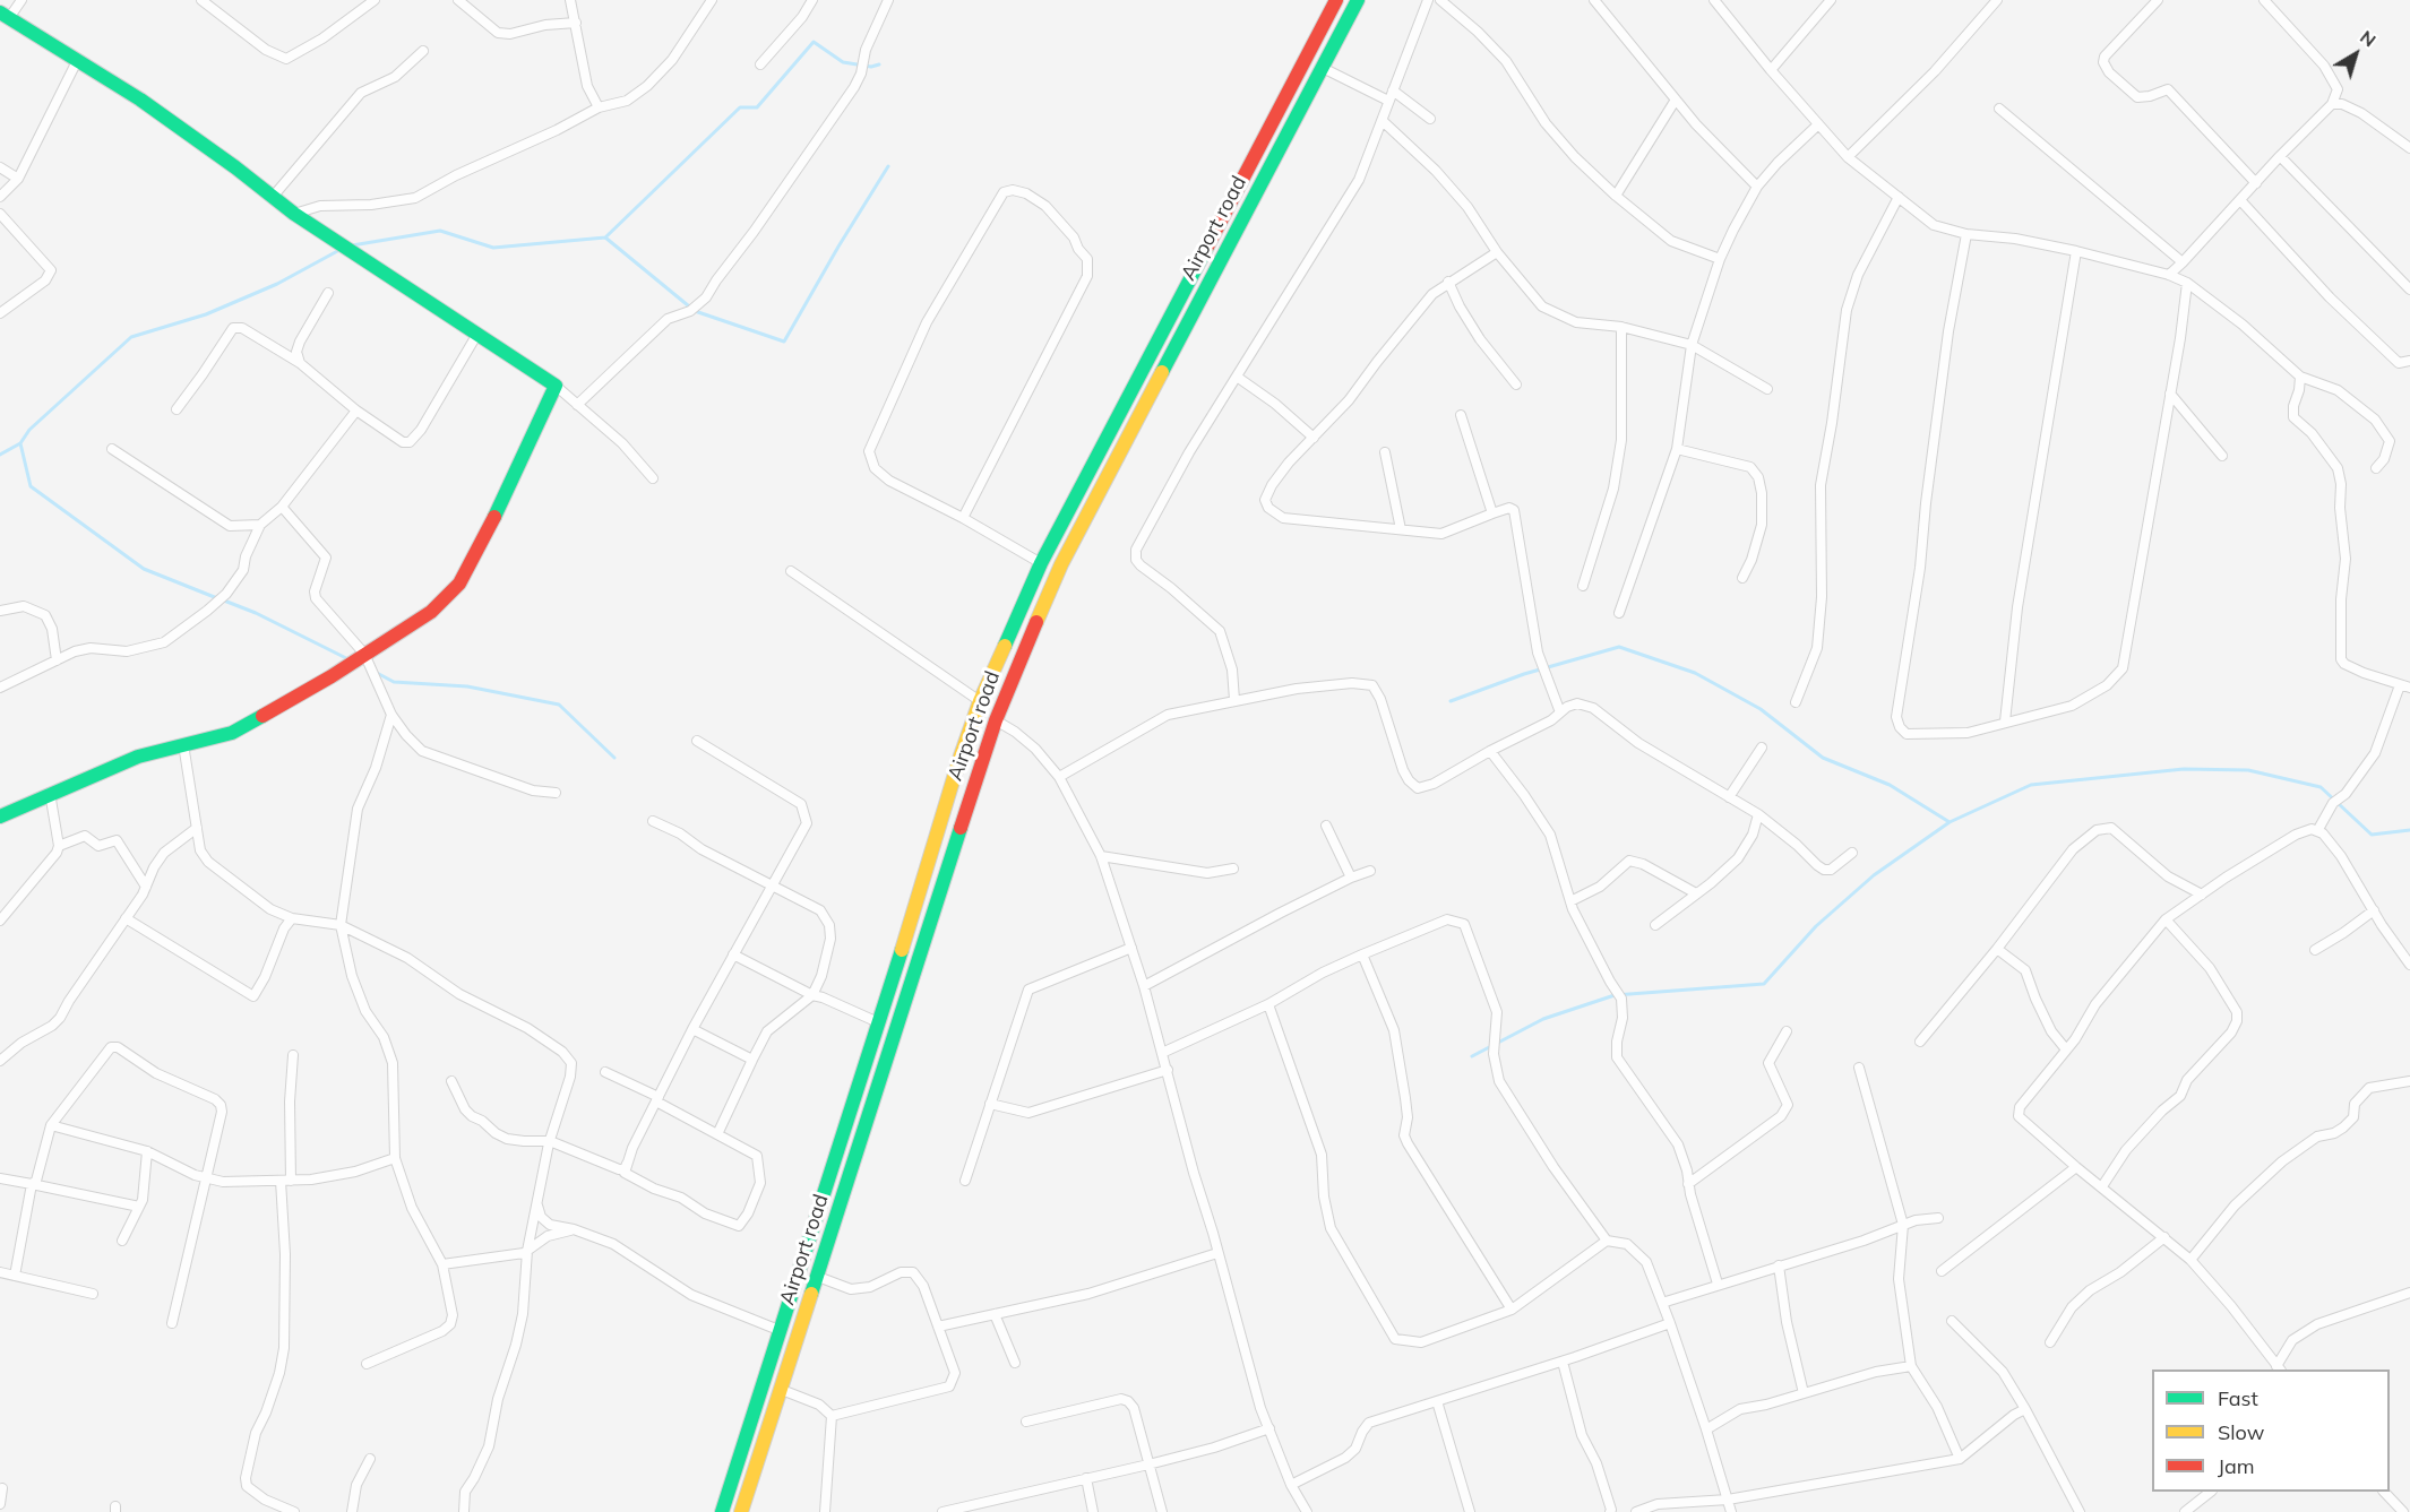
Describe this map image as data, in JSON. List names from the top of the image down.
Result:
{
  "streets": {
    "main road": ["Airport road"]
  },
  "legend": ["Fast", "Slow", "Jam"],
  "north": "top right"
}
